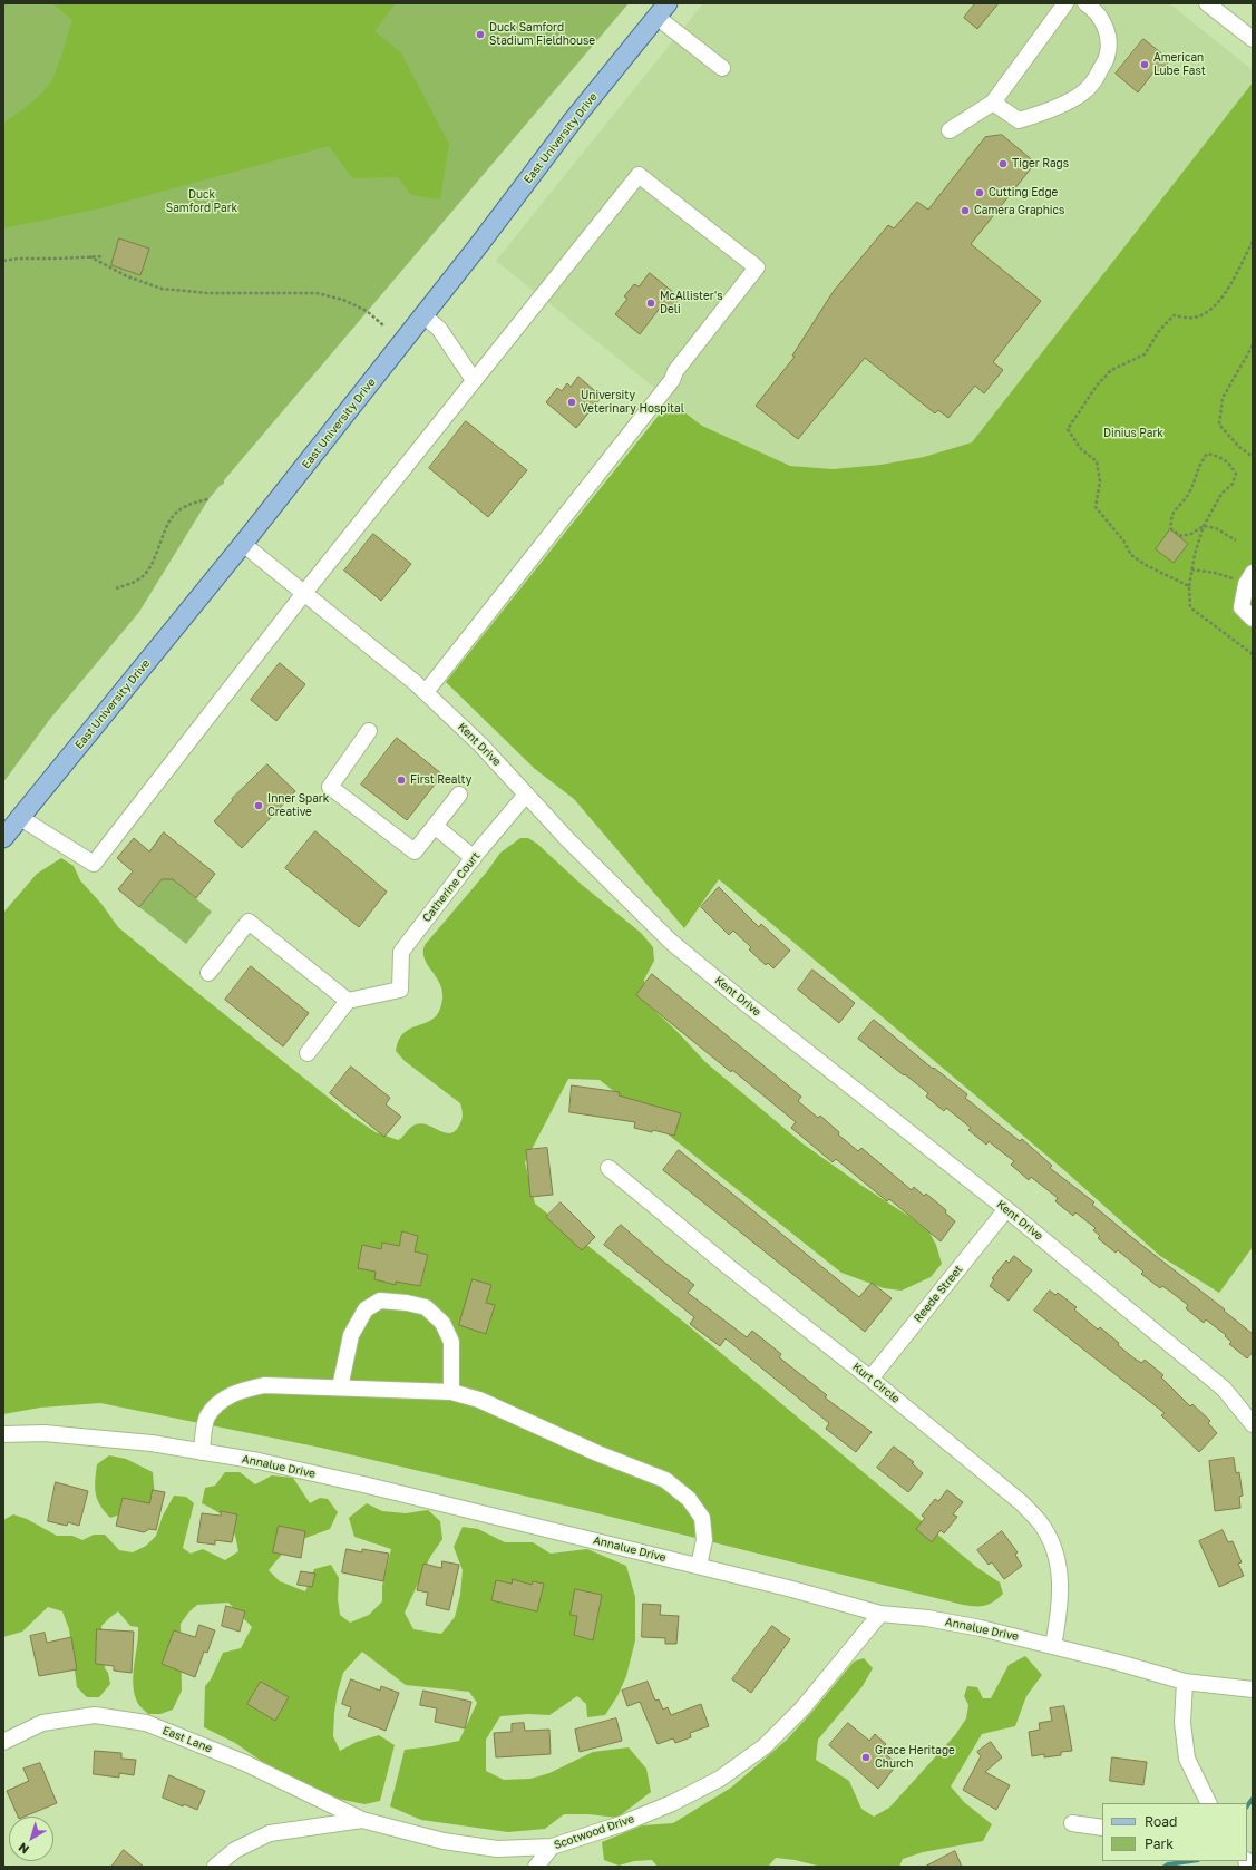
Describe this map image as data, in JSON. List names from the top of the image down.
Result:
{
  "streets": {
    "main road": ["East University Drive"],
    "street": [
      "Kent Drive",
      "Catherine Court",
      "Reede Street",
      "Kurt Circle",
      "Annalue Drive",
      "East Lane",
      "Scotwood Drive"
    ]
  },
  "crossings": [
    ["East University Drive", "Kent Drive"],
    ["Kent Drive", "Catherine Court"],
    ["Kent Drive", "Reede Street"],
    ["Reede Street", "Kurt Circle"],
    ["Kurt Circle", "Annalue Drive"],
    ["Annalue Drive", "Scotwood Drive"],
    ["East Lane", "Scotwood Drive"]
  ],
  "parks": ["Duck Samford Park", "Dinius Park"],
  "places": [
    "Duck Samford Stadium Fieldhouse",
    "American Lube Fast",
    "Tiger Rags",
    "Cutting Edge",
    "Camera Graphics",
    "McAllister's Deli",
    "University Veterinary Hospital",
    "First Realty",
    "Inner Spark Creative",
    "Grace Heritage Church"
  ],
  "legend": ["Road", "Park"],
  "north": "bottom left"
}
